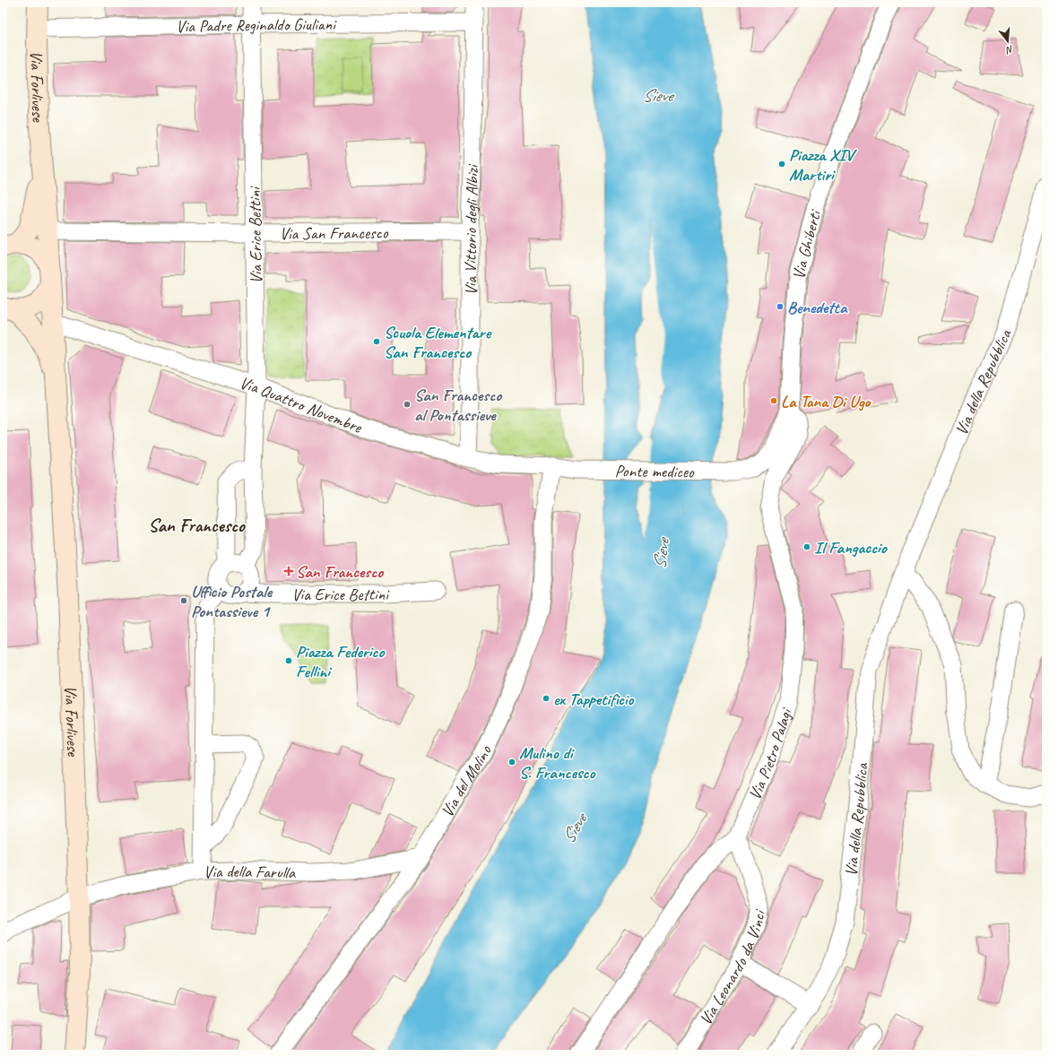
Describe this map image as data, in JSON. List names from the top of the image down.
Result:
{
  "streets": {
    "street": [
      "Via Padre Reginaldo Giuliani",
      "Via Forlivese",
      "Via Vittorio degli Albizi",
      "Via San Francesco",
      "Via Erice Bettini",
      "Via Ghiberti",
      "Via della Repubblica",
      "Via Quattro Novembre",
      "Ponte mediceo",
      "Via Pietro Palagi",
      "Via del Molino",
      "Via della Farulla",
      "Via Leonardo da Vinci"
    ]
  },
  "crossings": [
    ["Via Padre Reginaldo Giuliani", "Via Forlivese"],
    ["Via Padre Reginaldo Giuliani", "Via Vittorio degli Albizi"],
    ["Via Padre Reginaldo Giuliani", "Via Erice Bettini"],
    ["Via Forlivese", "Via San Francesco"],
    ["Via Forlivese", "Via Quattro Novembre"],
    ["Via Forlivese", "Via della Farulla"],
    ["Via Vittorio degli Albizi", "Via San Francesco"],
    ["Via Vittorio degli Albizi", "Via Quattro Novembre"],
    ["Via San Francesco", "Via Erice Bettini"],
    ["Via Erice Bettini", "Via Quattro Novembre"],
    ["Via Ghiberti", "Ponte mediceo"],
    ["Via Ghiberti", "Via Pietro Palagi"],
    ["Via Quattro Novembre", "Ponte mediceo"],
    ["Via Quattro Novembre", "Via del Molino"],
    ["Ponte mediceo", "Via del Molino"],
    ["Via Pietro Palagi", "Via Leonardo da Vinci"],
    ["Via del Molino", "Via della Farulla"]
  ],
  "districts": ["San Francesco"],
  "water": ["Sieve"],
  "places": {
    "other": [
      "Piazza XIV Martiri",
      "Benedetta",
      "Scuola Elementare San Francesco",
      "La Tana Di Ugo",
      "San Francesco al Pontassieve",
      "Il Fangaccio",
      "Ufficio Postale Pontassieve 1",
      "Piazza Federico Fellini",
      "ex Tappetificio",
      "Mulino di S. Francesco"
    ],
    "health": ["San Francesco"]
  },
  "north": "bottom"
}
